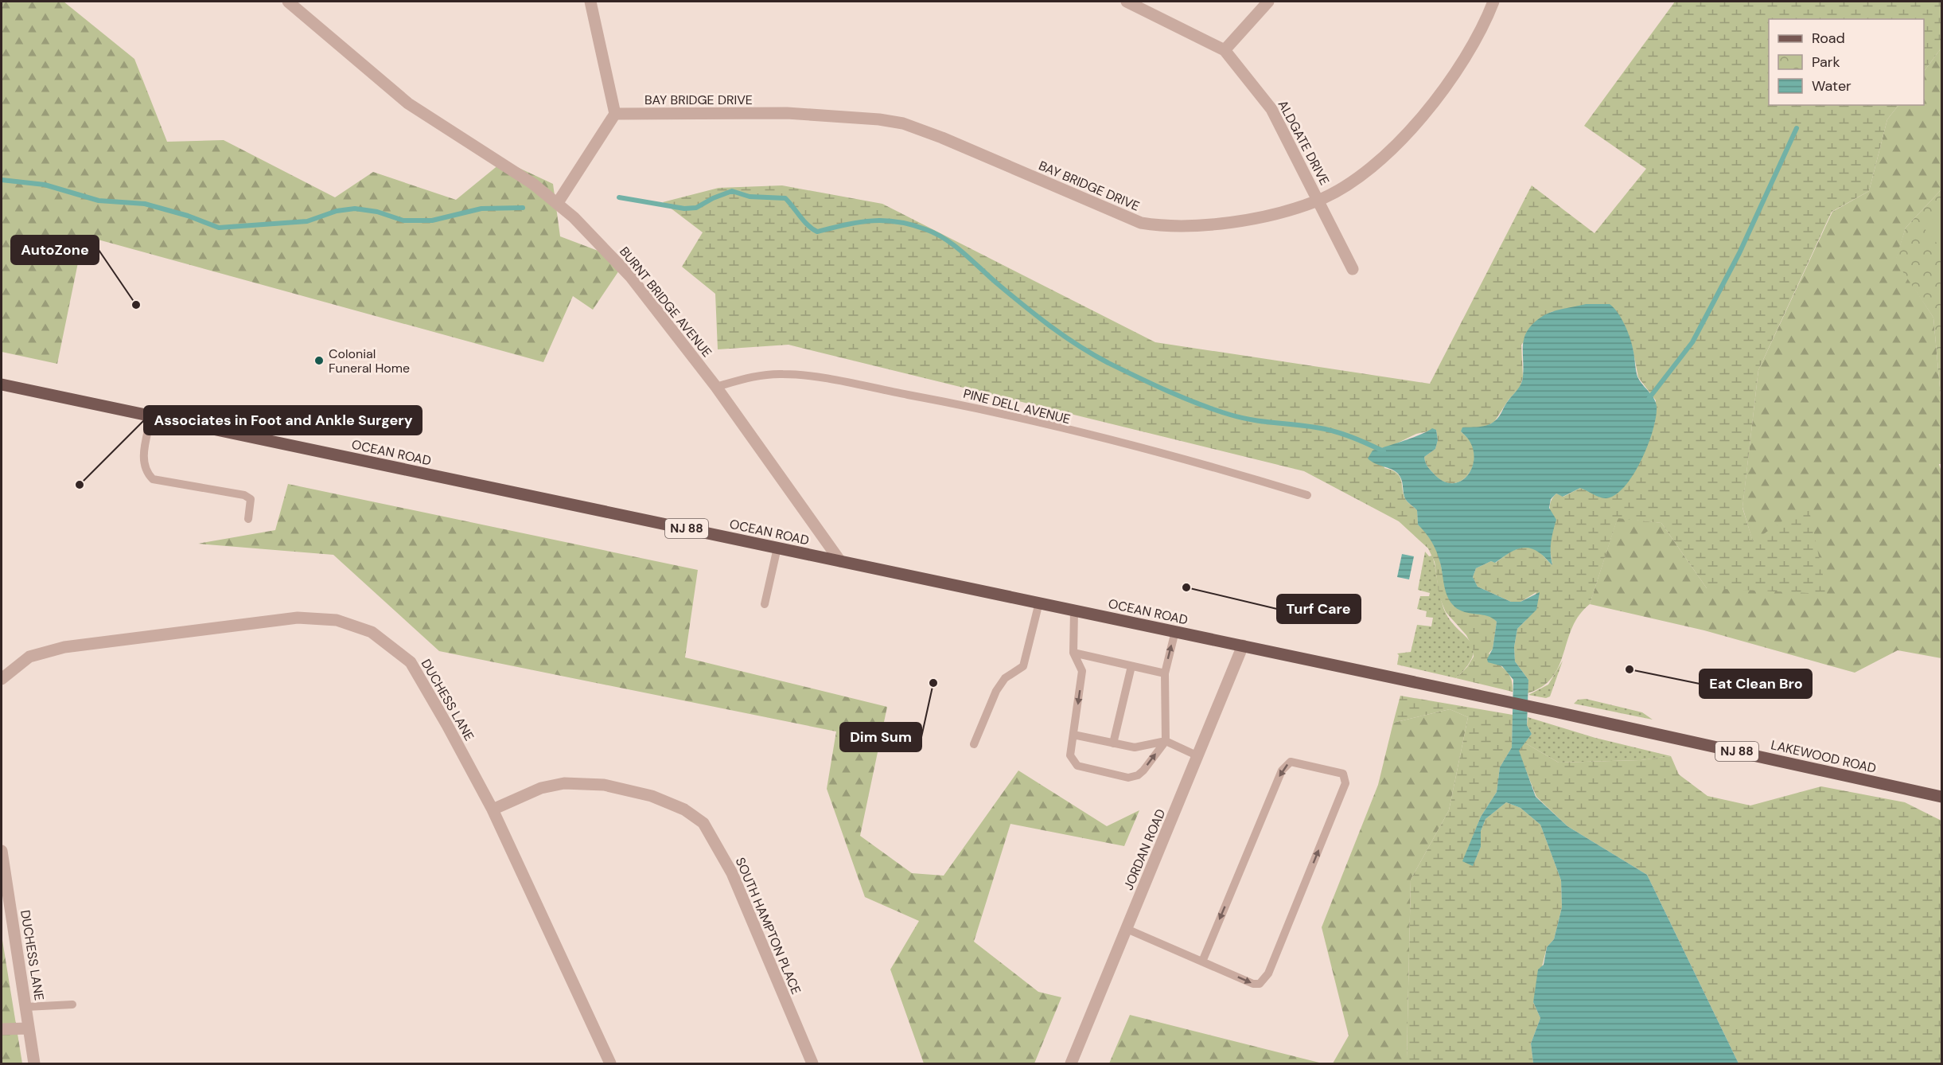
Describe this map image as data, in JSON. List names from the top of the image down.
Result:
{
  "streets": {
    "main road": ["OCEAN ROAD", "NJ 88", "LAKEWOOD ROAD"],
    "street": [
      "BAY BRIDGE DRIVE",
      "ALDGATE DRIVE",
      "BURNT BRIDGE AVENUE",
      "DUCHESS LANE",
      "JORDAN ROAD",
      "SOUTH HAMPTON PLACE"
    ],
    "lane": ["PINE DELL AVENUE"]
  },
  "crossings": [
    ["BAY BRIDGE DRIVE", "ALDGATE DRIVE"],
    ["BURNT BRIDGE AVENUE", "PINE DELL AVENUE"],
    ["BURNT BRIDGE AVENUE", "OCEAN ROAD"],
    ["OCEAN ROAD", "LAKEWOOD ROAD"],
    ["OCEAN ROAD", "JORDAN ROAD"],
    ["DUCHESS LANE", "SOUTH HAMPTON PLACE"]
  ],
  "places": [
    "AutoZone",
    "Colonial Funeral Home",
    "Associates in Foot and Ankle Surgery",
    "Turf Care",
    "Eat Clean Bro",
    "Dim Sum"
  ],
  "legend": ["Road", "Park", "Water"]
}
